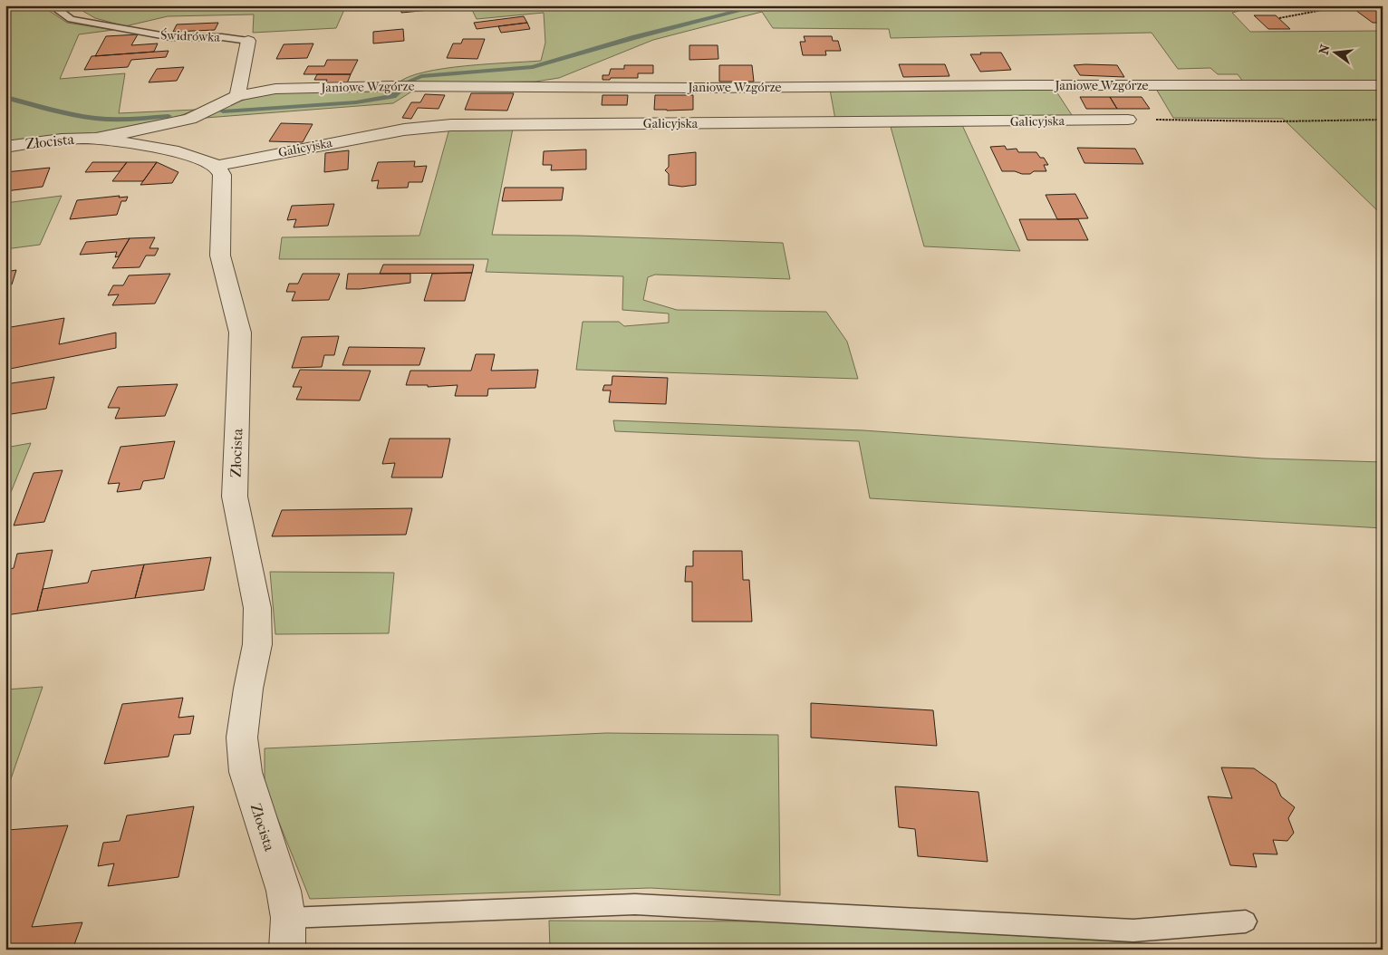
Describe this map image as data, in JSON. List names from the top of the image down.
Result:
{
  "streets": {
    "street": [
      "Świdrówka",
      "Janiowe Wzgórze",
      "Galicyjska",
      "Złocista"
    ]
  },
  "crossings": [
    ["Świdrówka", "Janiowe Wzgórze"],
    ["Janiowe Wzgórze", "Złocista"],
    ["Galicyjska", "Złocista"]
  ],
  "north": "left"
}
